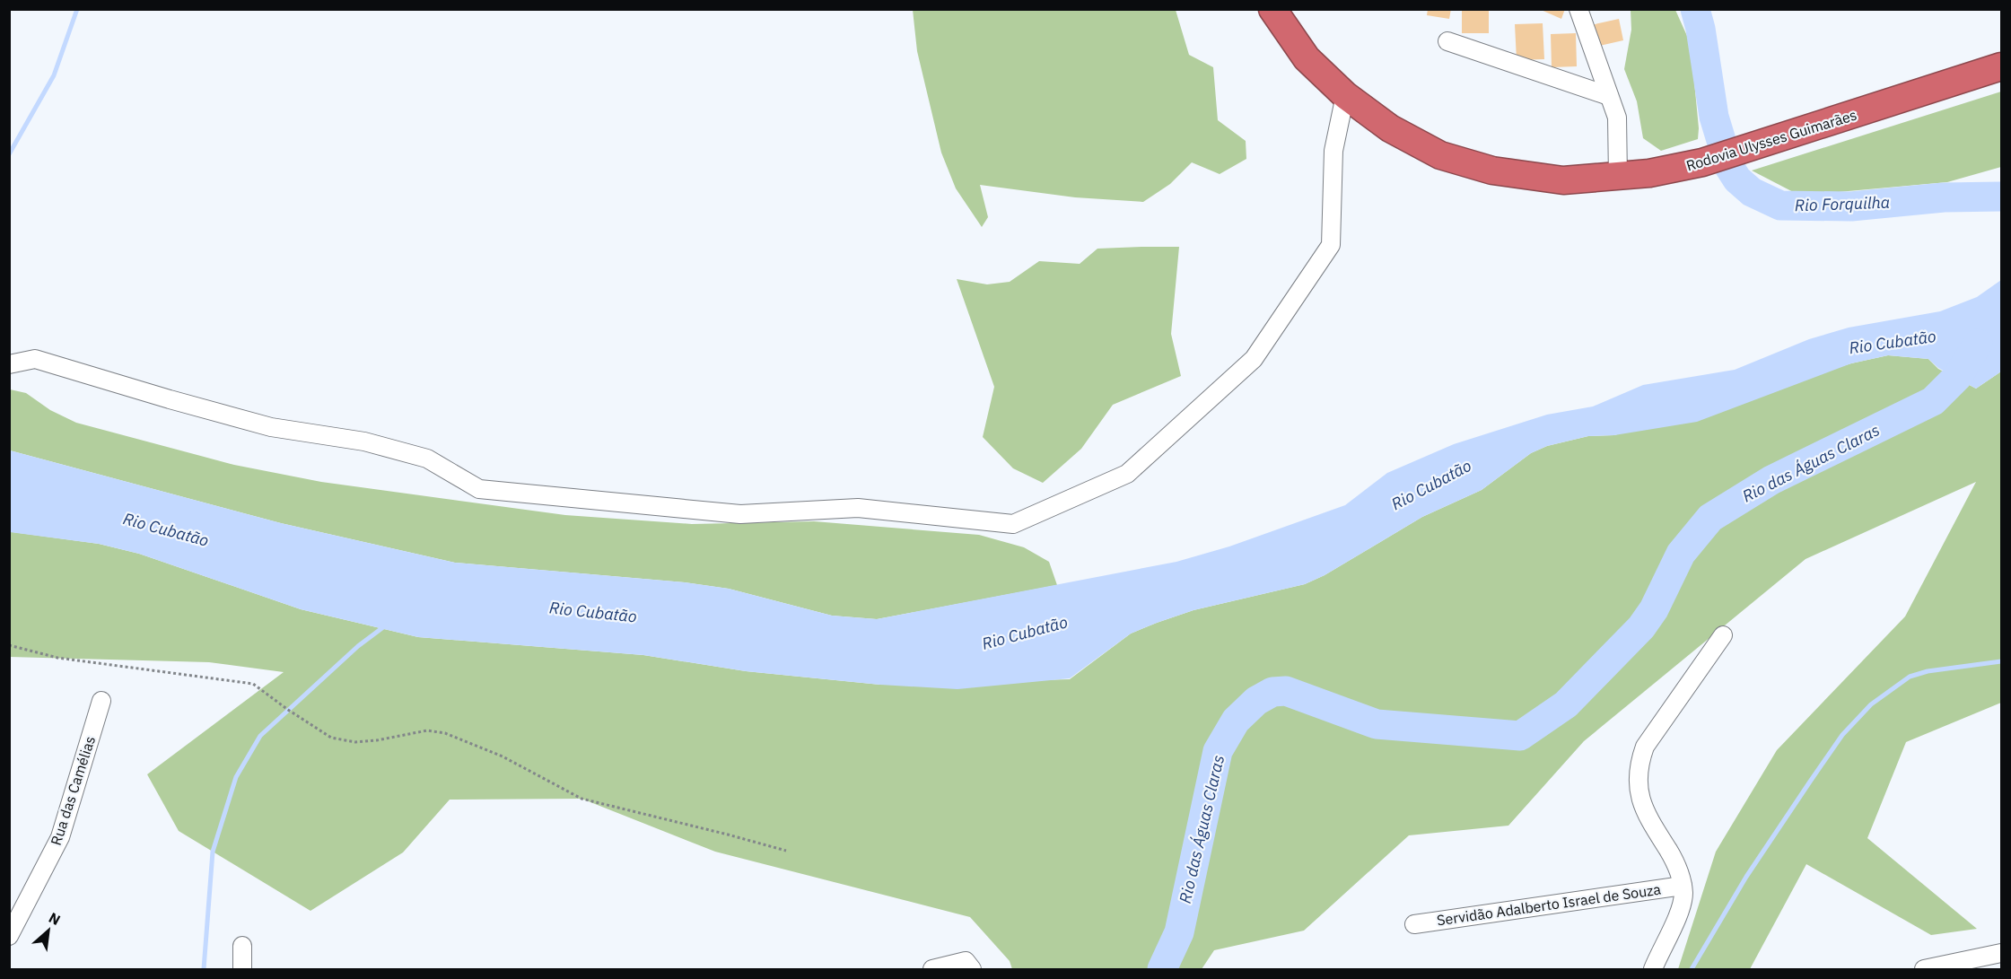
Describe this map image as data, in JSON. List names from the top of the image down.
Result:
{
  "streets": {
    "highway": ["Rodovia Ulysses Guimarães"],
    "street": ["Rua das Camélias", "Servidão Adalberto Israel de Souza"]
  },
  "water": ["Rio Forquilha", "Rio Cubatão", "Rio das Águas Claras"],
  "north": "top right"
}
